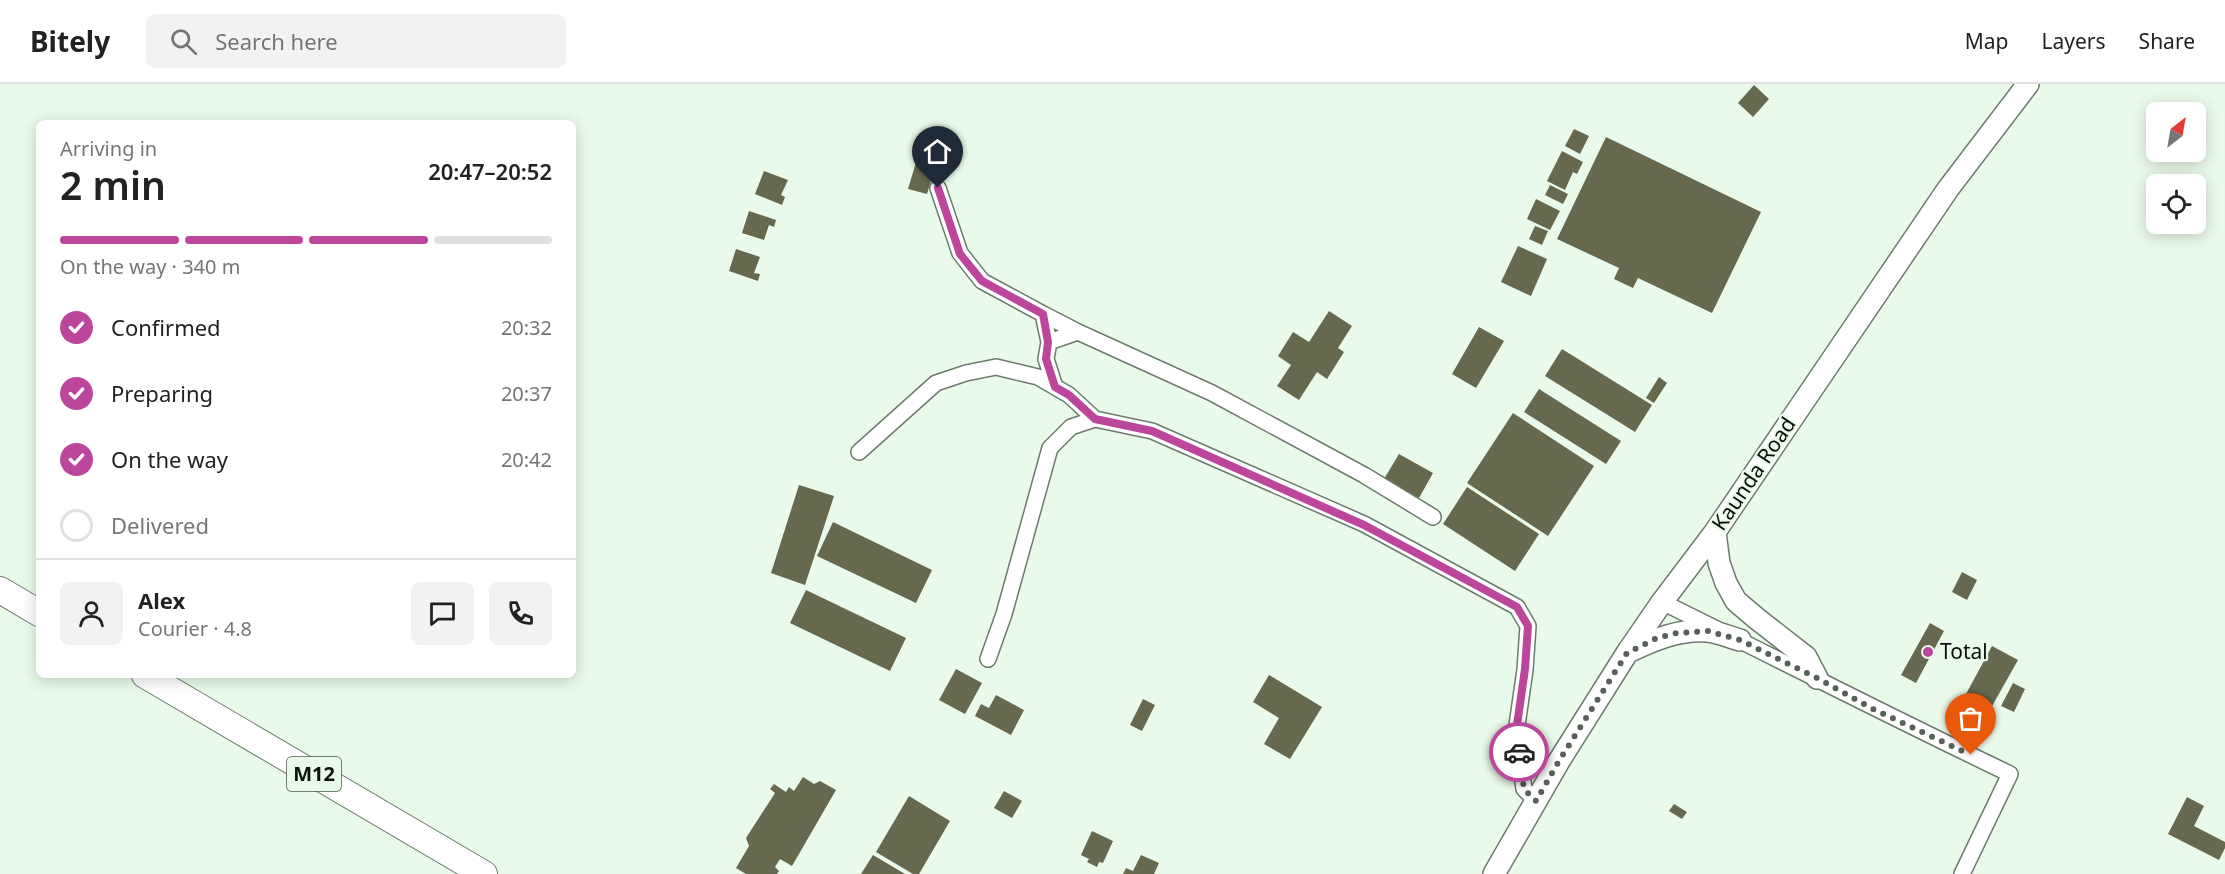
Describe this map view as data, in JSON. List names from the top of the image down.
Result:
{
  "streets": {
    "highway": ["M12"],
    "main road": ["Kaunda Road"]
  },
  "places": ["Total"],
  "north": "top right",
  "page": {
    "header": "Bitely",
    "search": "Search here",
    "nav": ["Map", "Layers", "Share"],
    "heading": ["2 min", "Arriving in", "20:47–20:52"],
    "panel": ["Alex", "Courier · 4.8"],
    "bar": "On the way · 340 m",
    "list": [
      ["Confirmed", "20:32"],
      ["Preparing", "20:37"],
      ["On the way", "20:42"],
      "Delivered"
    ]
  }
}
